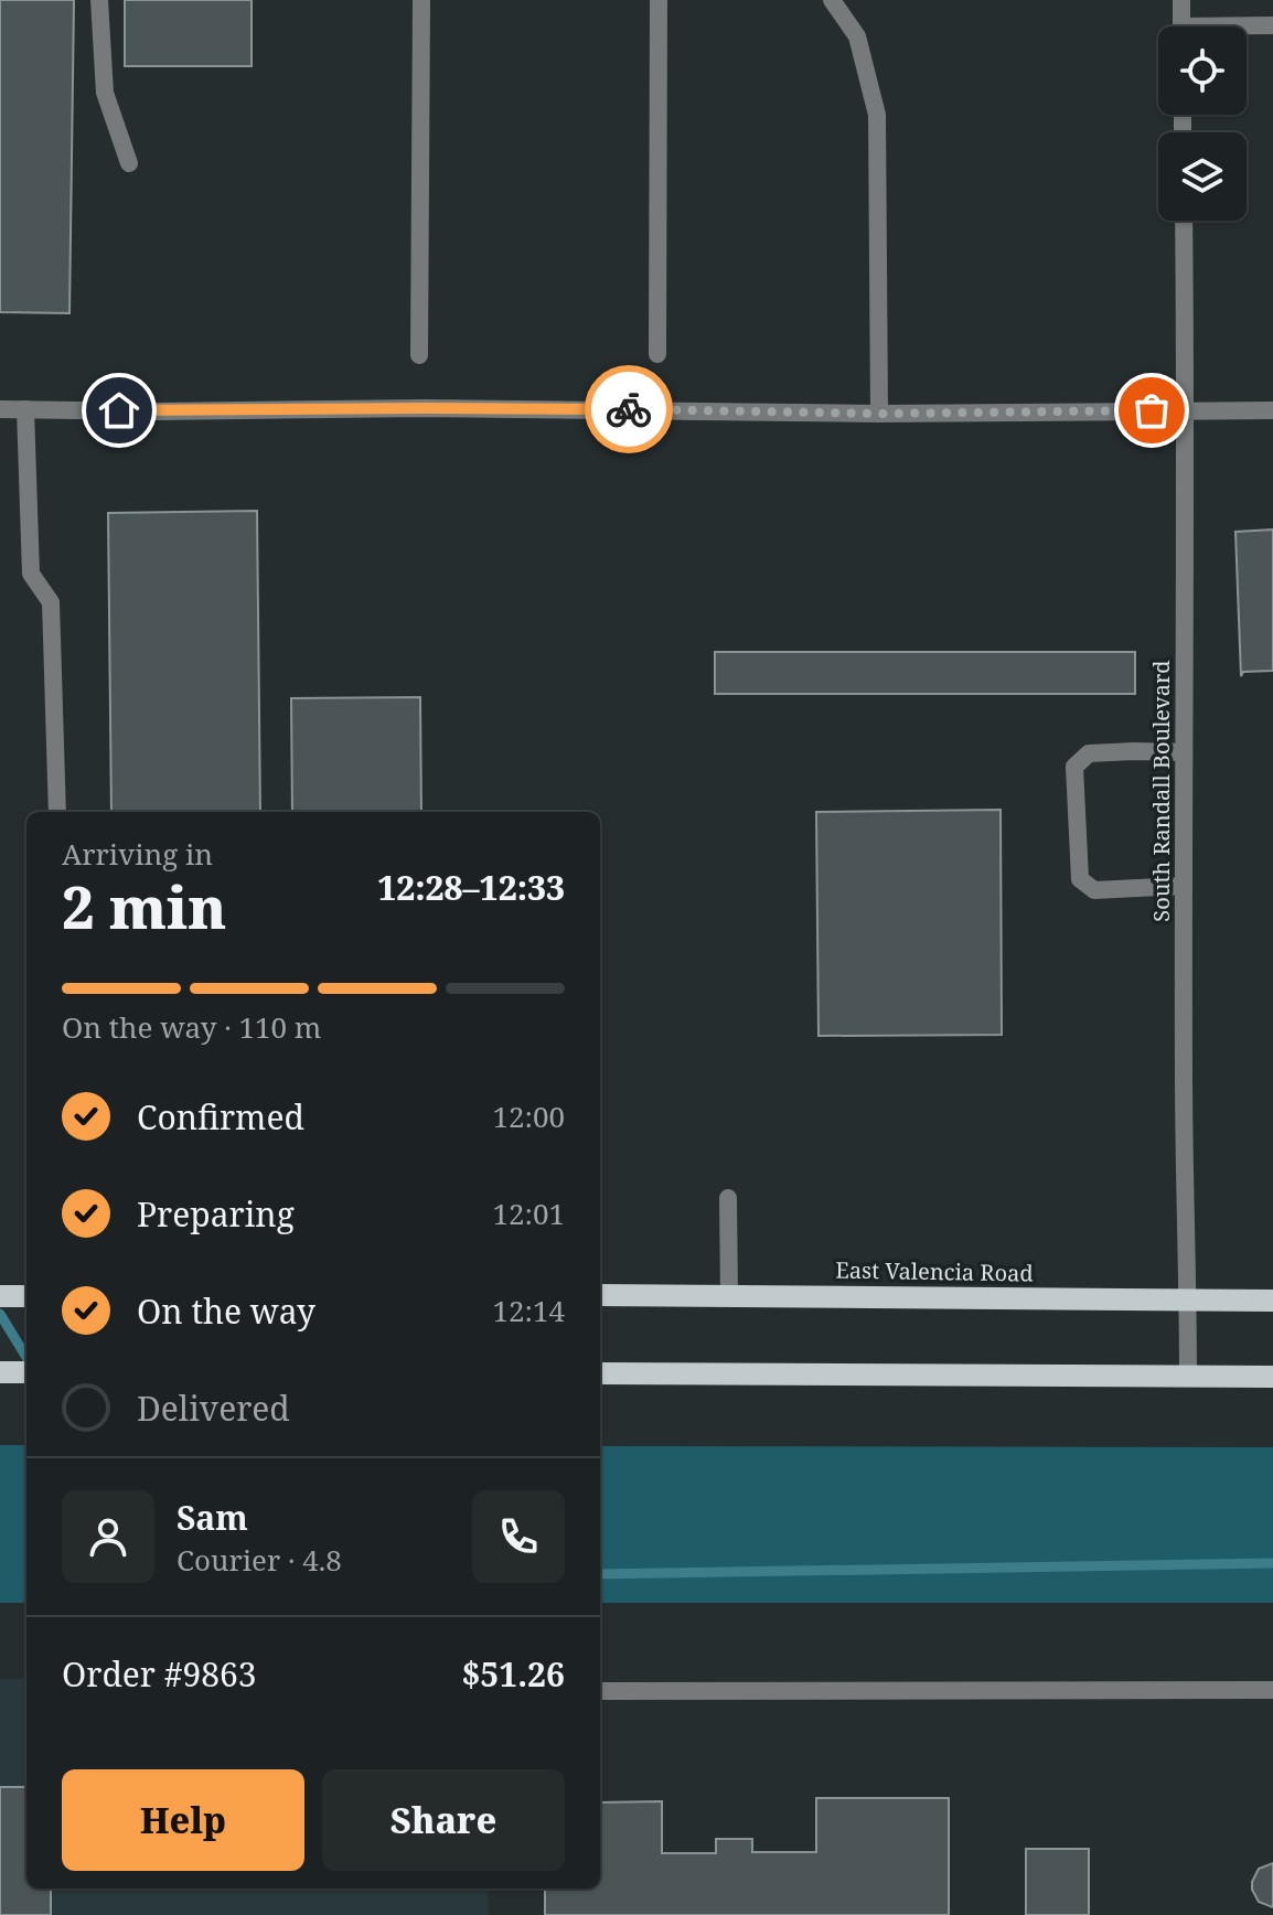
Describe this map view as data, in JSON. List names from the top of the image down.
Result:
{
  "streets": {
    "main road": ["East Valencia Road"],
    "street": ["South Randall Boulevard"]
  },
  "crossings": [
    ["South Randall Boulevard", "East Valencia Road"]
  ],
  "page": {
    "heading": ["2 min", "Arriving in", "12:28–12:33"],
    "panel": [
      "Sam",
      "Courier · 4.8",
      "Order #9863",
      "$51.26"
    ],
    "bar": "On the way · 110 m",
    "list": [
      ["Confirmed", "12:00"],
      ["Preparing", "12:01"],
      ["On the way", "12:14"],
      "Delivered"
    ],
    "buttons": ["Help", "Share"]
  }
}
